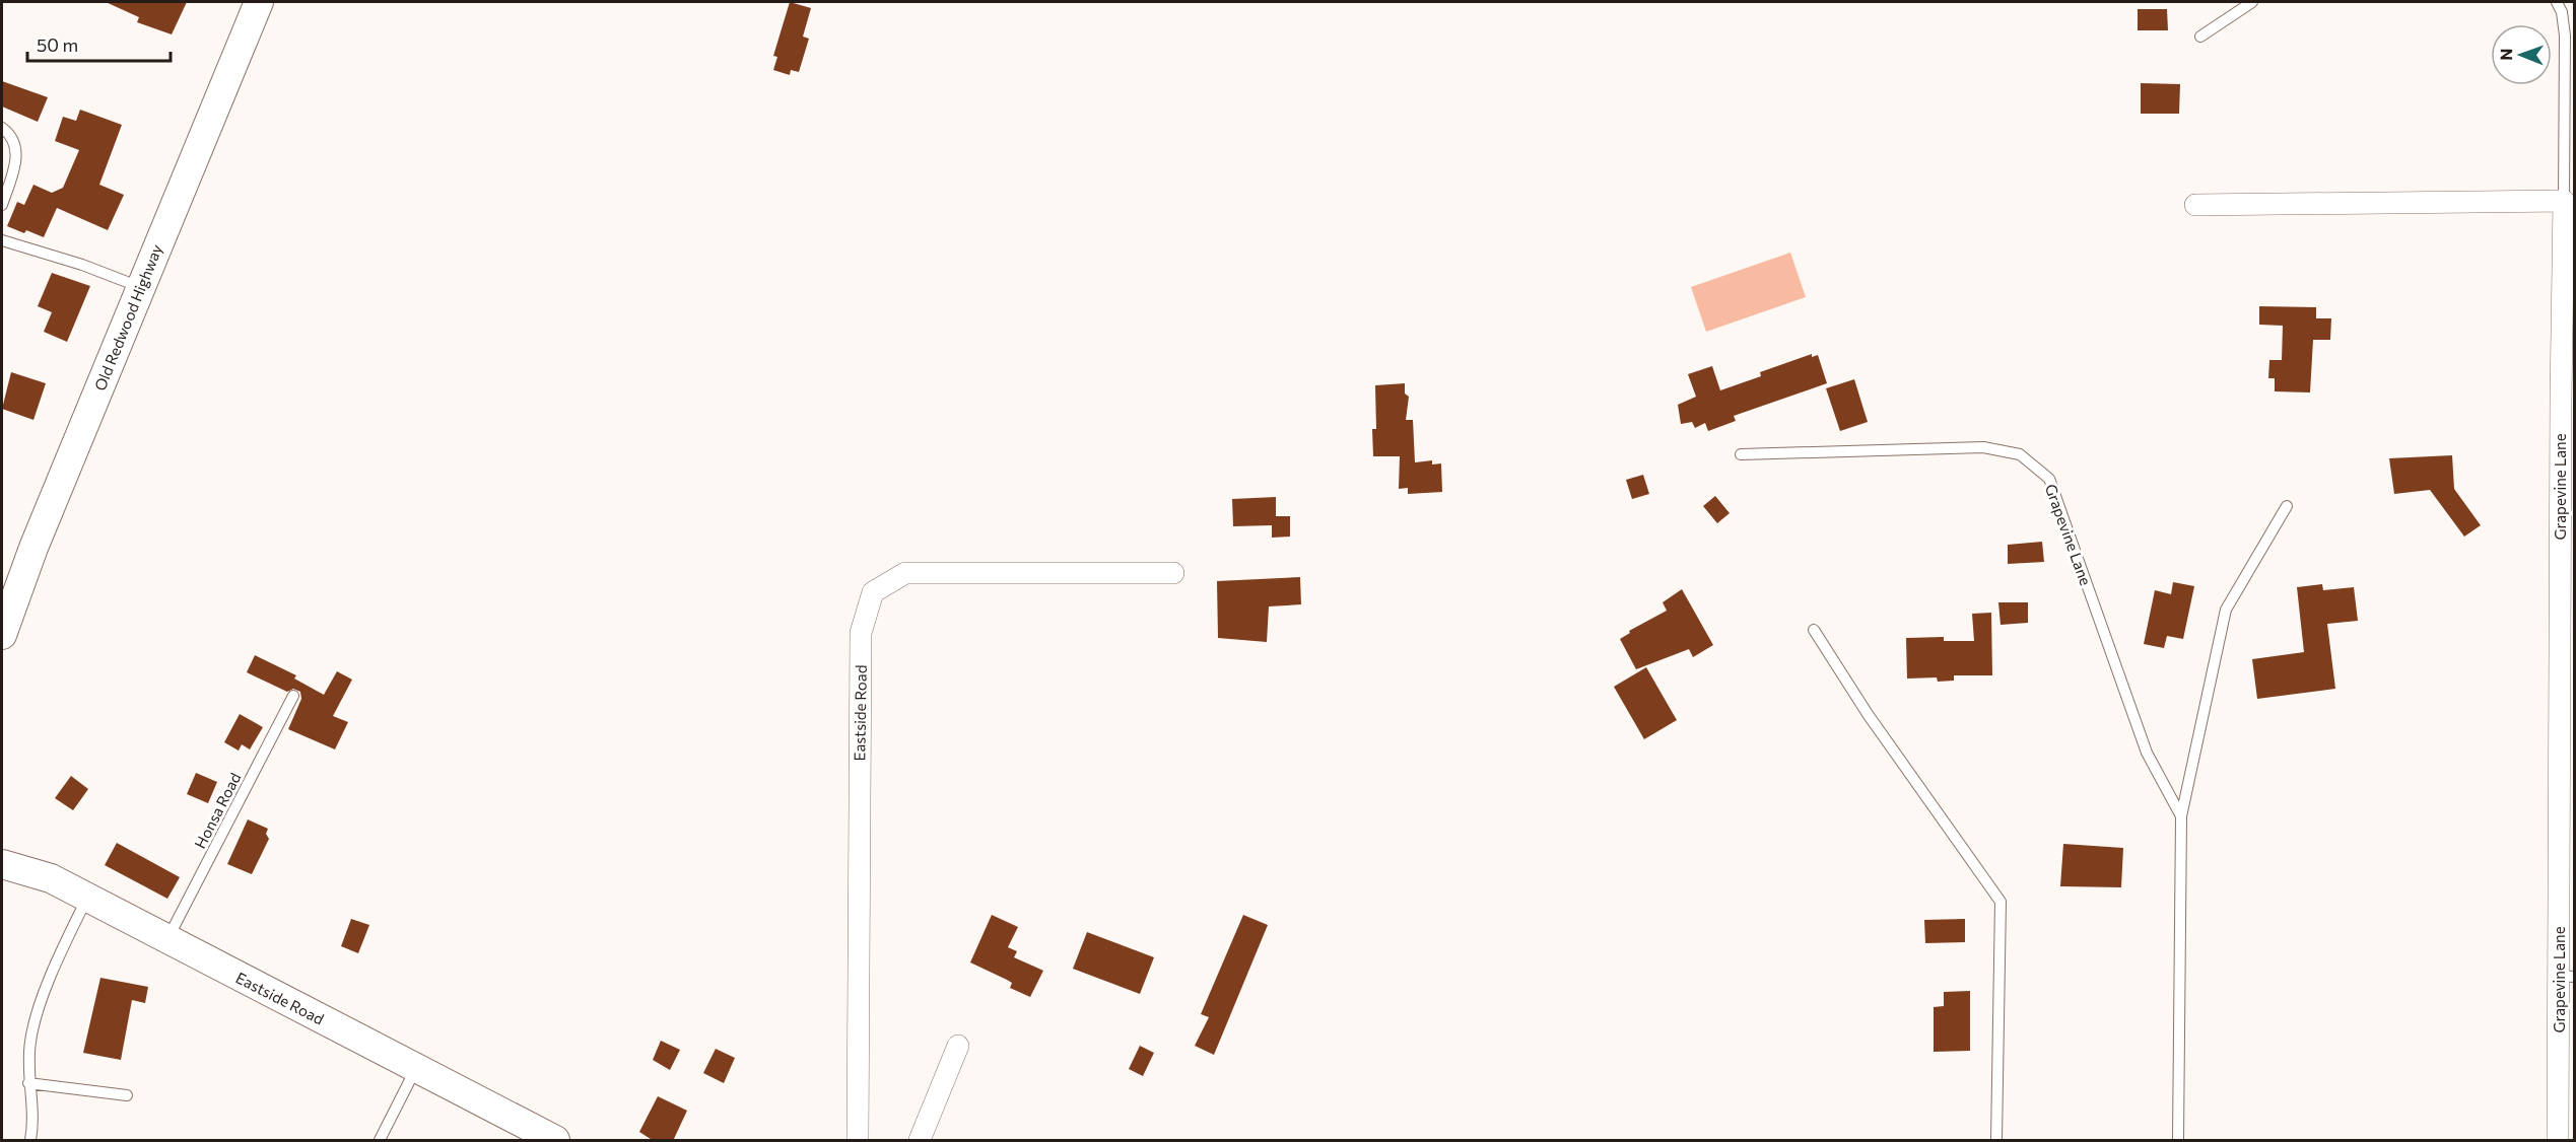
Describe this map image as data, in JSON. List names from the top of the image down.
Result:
{
  "streets": {
    "main road": ["Old Redwood Highway", "Eastside Road"],
    "street": ["Grapevine Lane"],
    "lane": ["Honsa Road"]
  },
  "crossings": [
    ["Eastside Road", "Honsa Road"]
  ],
  "scale_bar": "50 m",
  "north": "left"
}
